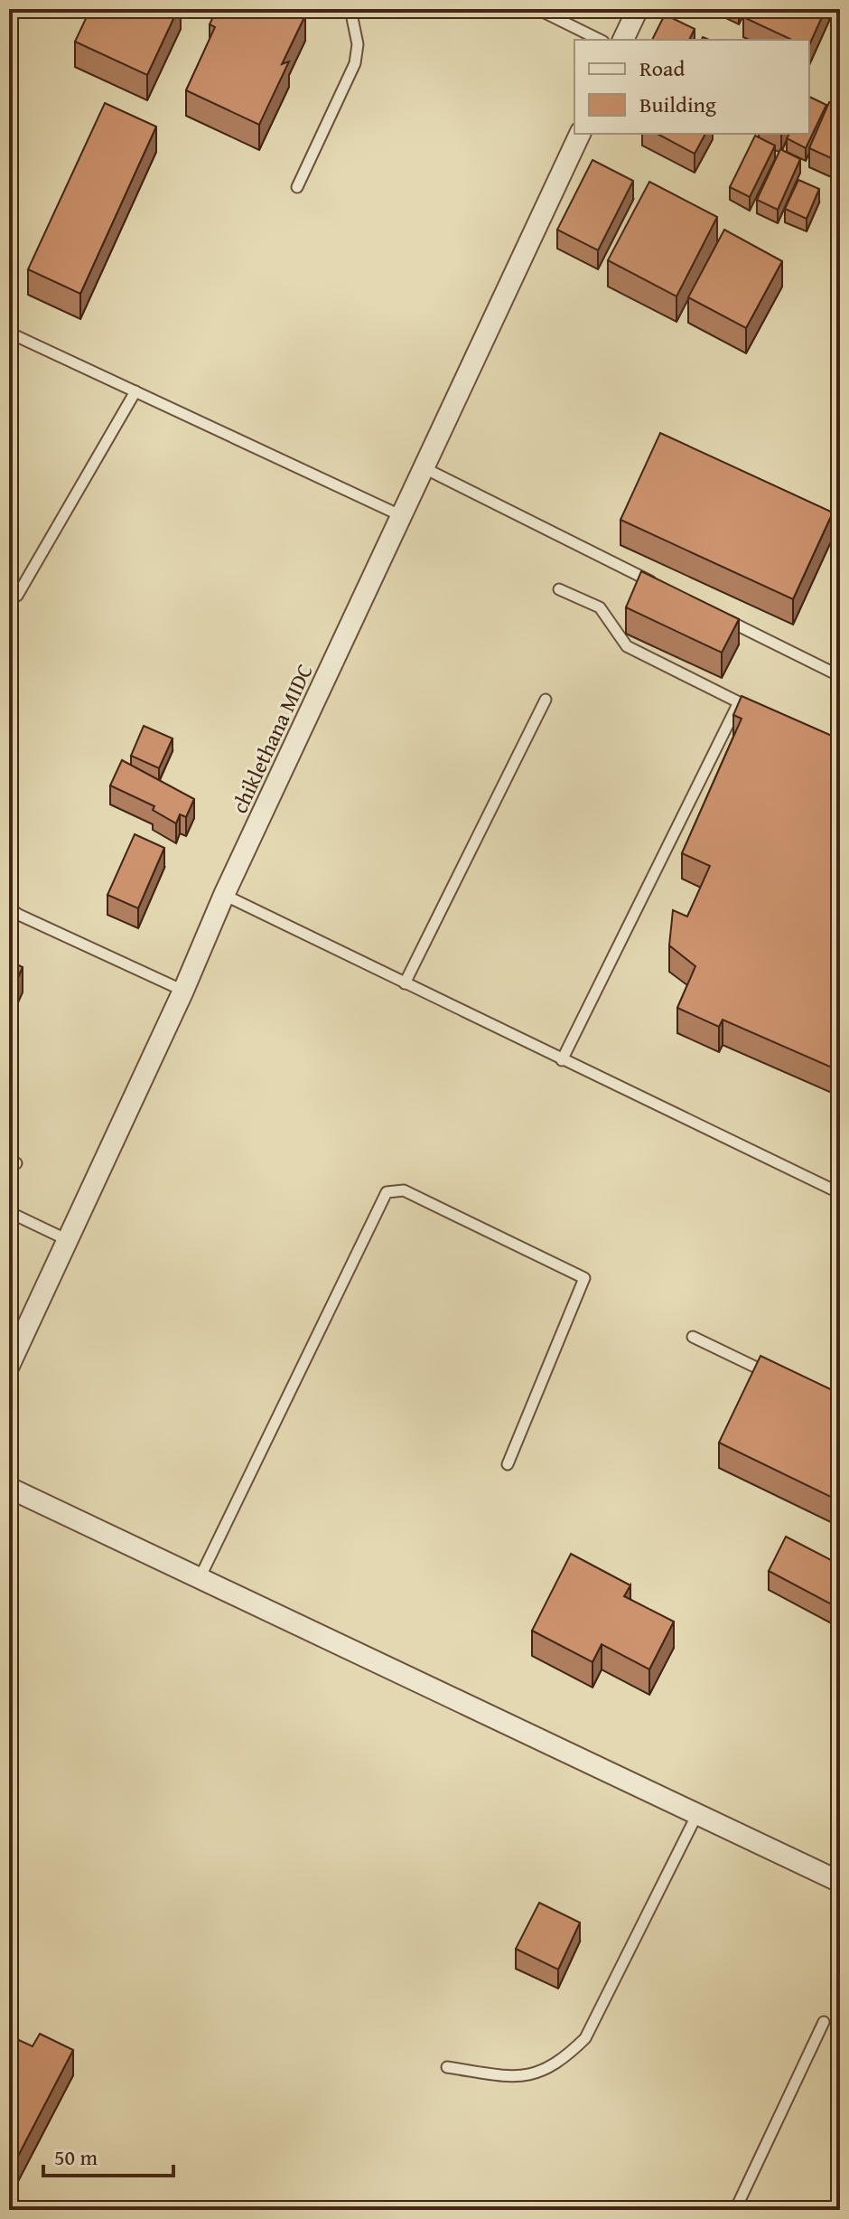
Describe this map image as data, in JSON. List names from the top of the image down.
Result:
{
  "streets": {
    "street": ["chiklethana MIDC"]
  },
  "legend": ["Road", "Building"],
  "scale_bar": "50 m"
}
